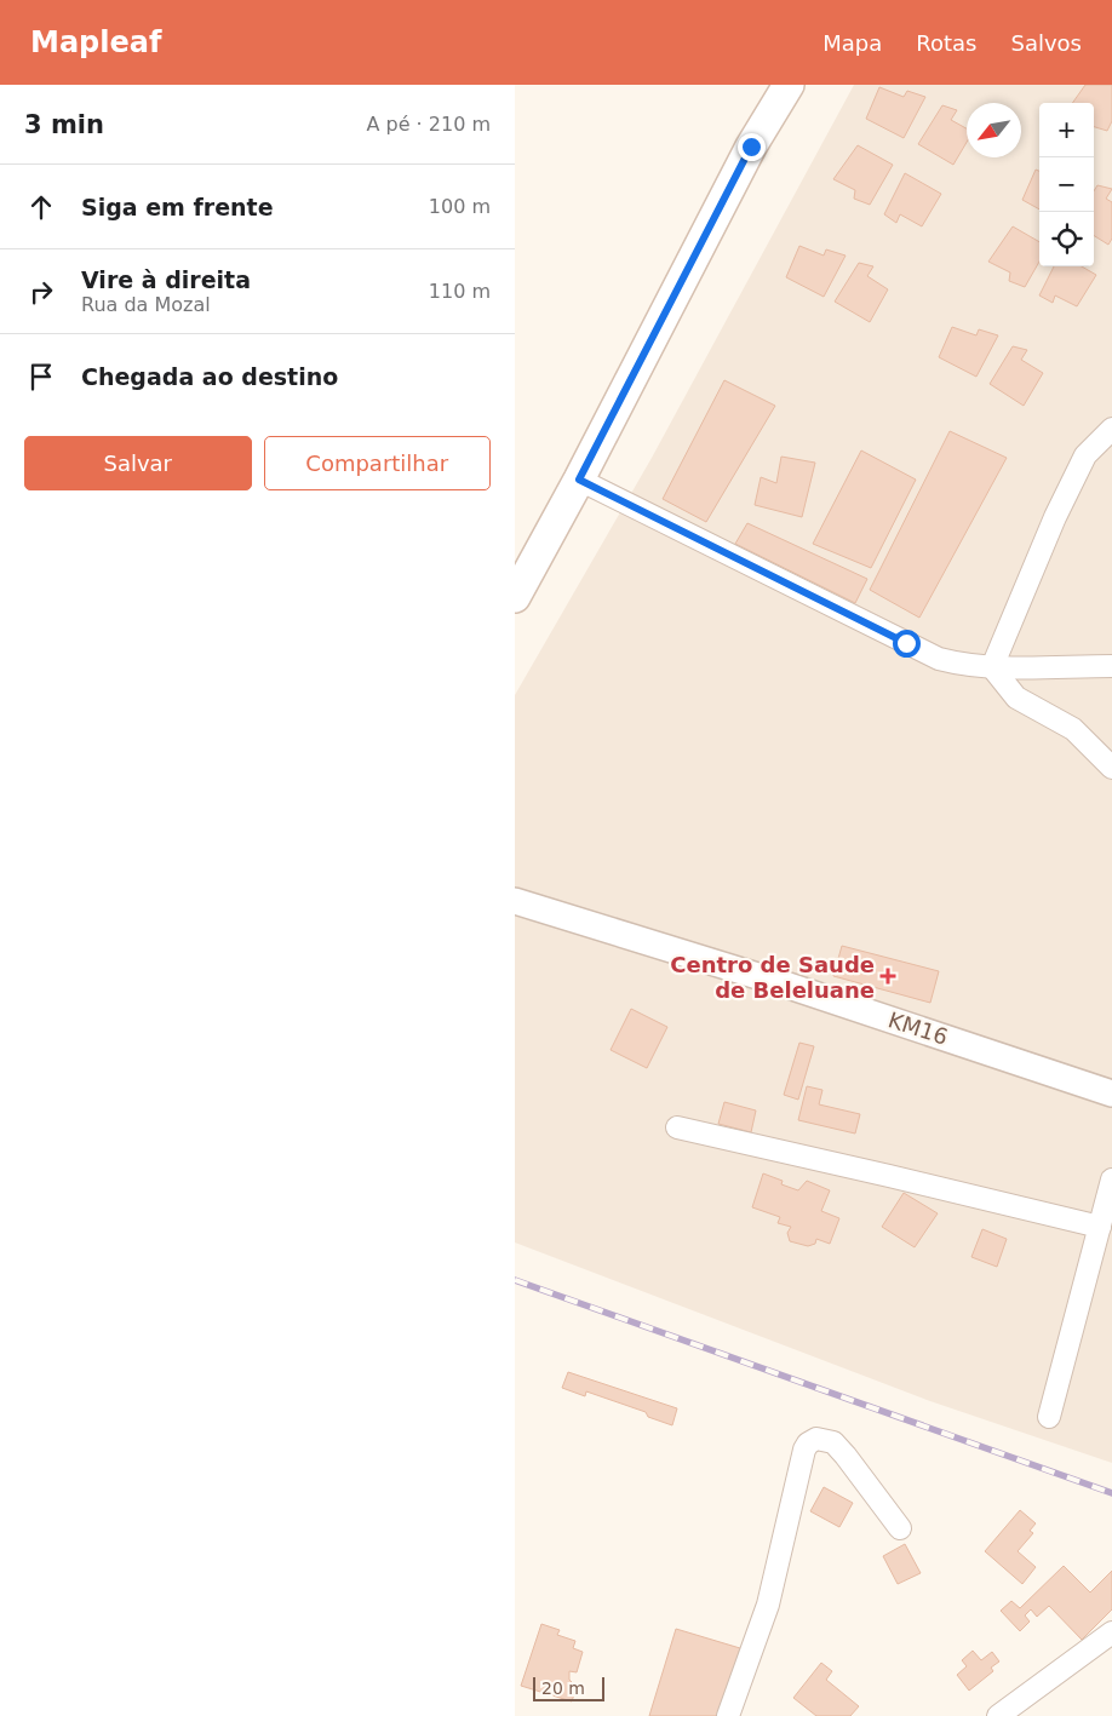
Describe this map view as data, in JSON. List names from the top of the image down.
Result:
{
  "streets": {
    "street": ["KM16"]
  },
  "places": {
    "health": ["Centro de Saude de Beleluane"]
  },
  "scale_bar": "20 m",
  "north": "bottom left",
  "page": {
    "header": "Mapleaf",
    "nav": ["Mapa", "Rotas", "Salvos"],
    "heading": ["3 min", "A pé · 210 m"],
    "map_buttons": ["+", "−"],
    "list": [
      ["Siga em frente", "100 m"],
      ["Vire à direita", "Rua da Mozal", "110 m"],
      "Chegada ao destino"
    ],
    "buttons": ["Salvar", "Compartilhar"],
    "scale": "20 m"
  }
}
